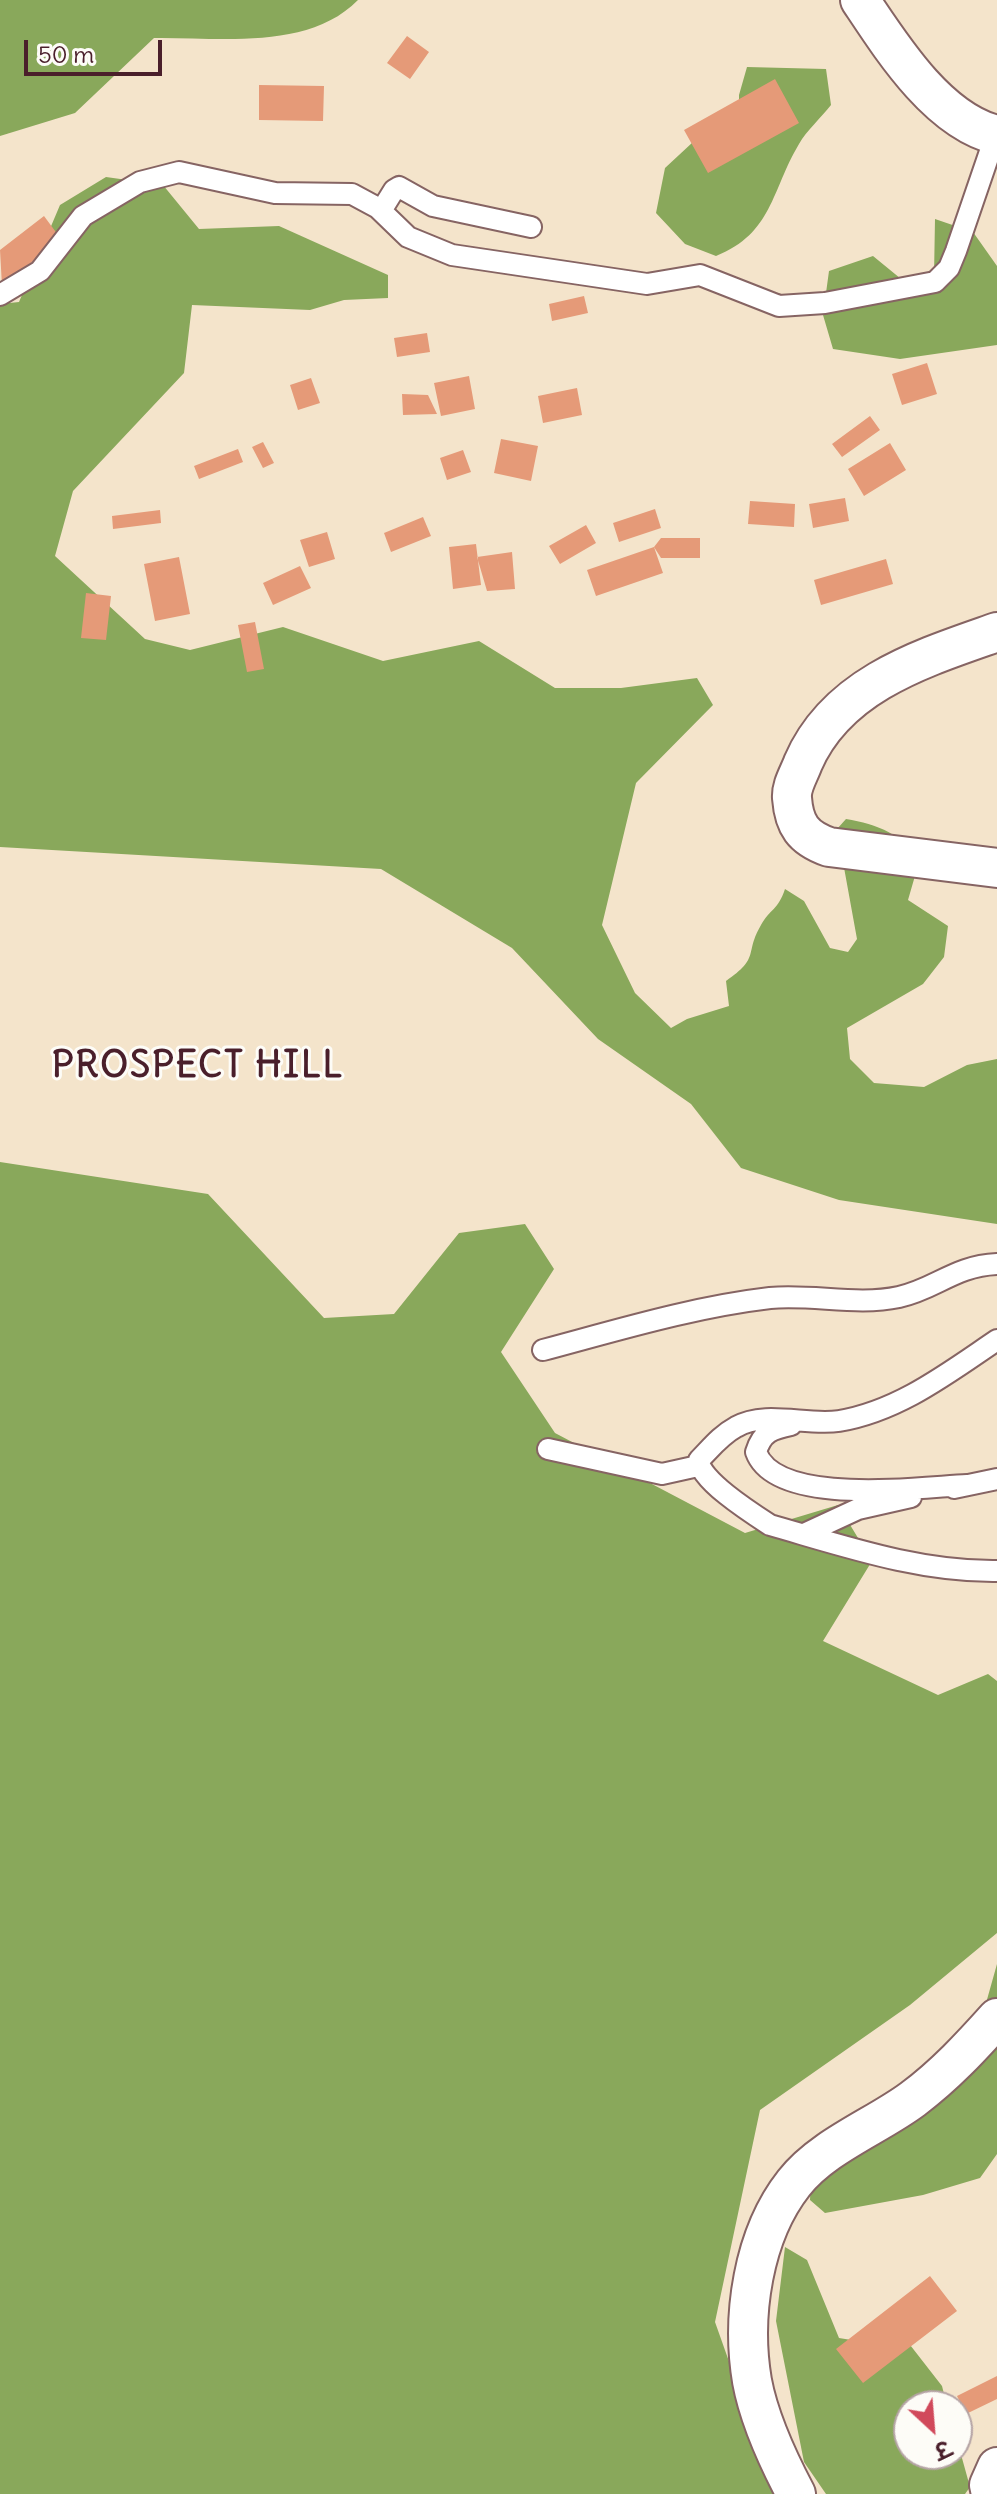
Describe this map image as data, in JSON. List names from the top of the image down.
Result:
{
  "districts": ["PROSPECT HILL"],
  "scale_bar": "50 m",
  "north": "bottom right"
}
